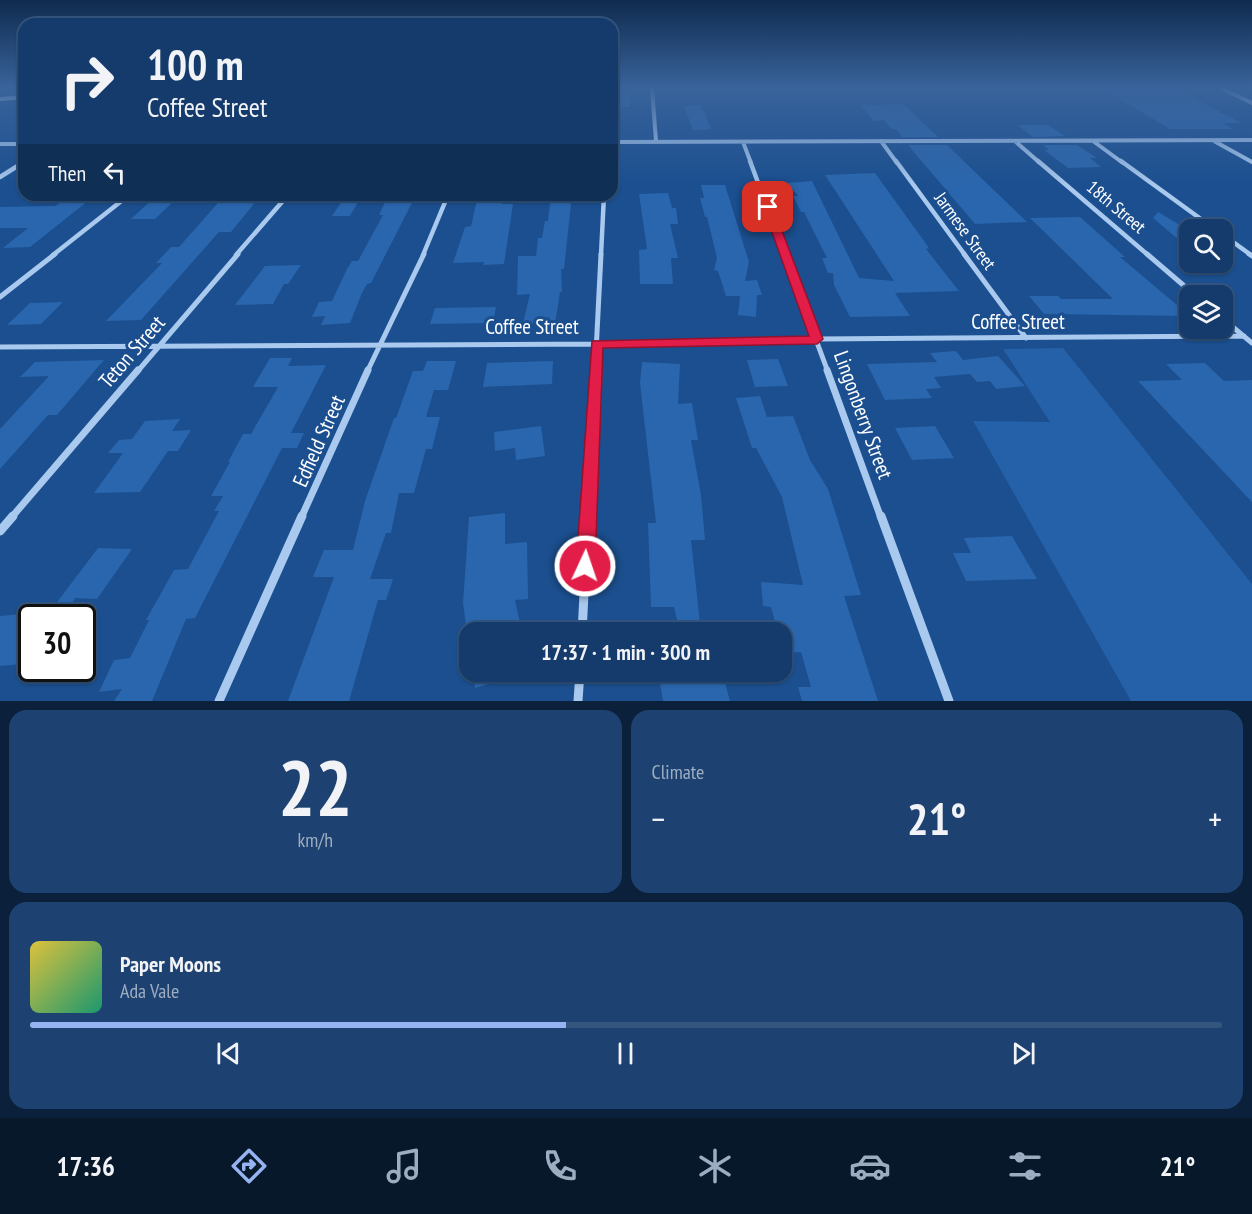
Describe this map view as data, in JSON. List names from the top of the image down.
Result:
{
  "streets": {
    "street": [
      "18th Street",
      "Jarmese Street",
      "Coffee Street",
      "Teton Street",
      "Lingonberry Street",
      "Edfield Street"
    ]
  },
  "crossings": [
    ["Jarmese Street", "Coffee Street"],
    ["Coffee Street", "Teton Street"],
    ["Coffee Street", "Lingonberry Street"],
    ["Coffee Street", "Edfield Street"]
  ],
  "page": {
    "turn": ["100 m", "Coffee Street"],
    "then": "Then",
    "limit": "30",
    "trip": "17:37 · 1 min · 300 m",
    "tile": [
      ["22", "km/h"],
      "Climate"
    ],
    "heat": ["−", "21°", "+"],
    "song": ["Paper Moons", "Ada Vale"],
    "tabs": ["17:36", "21°"]
  }
}
